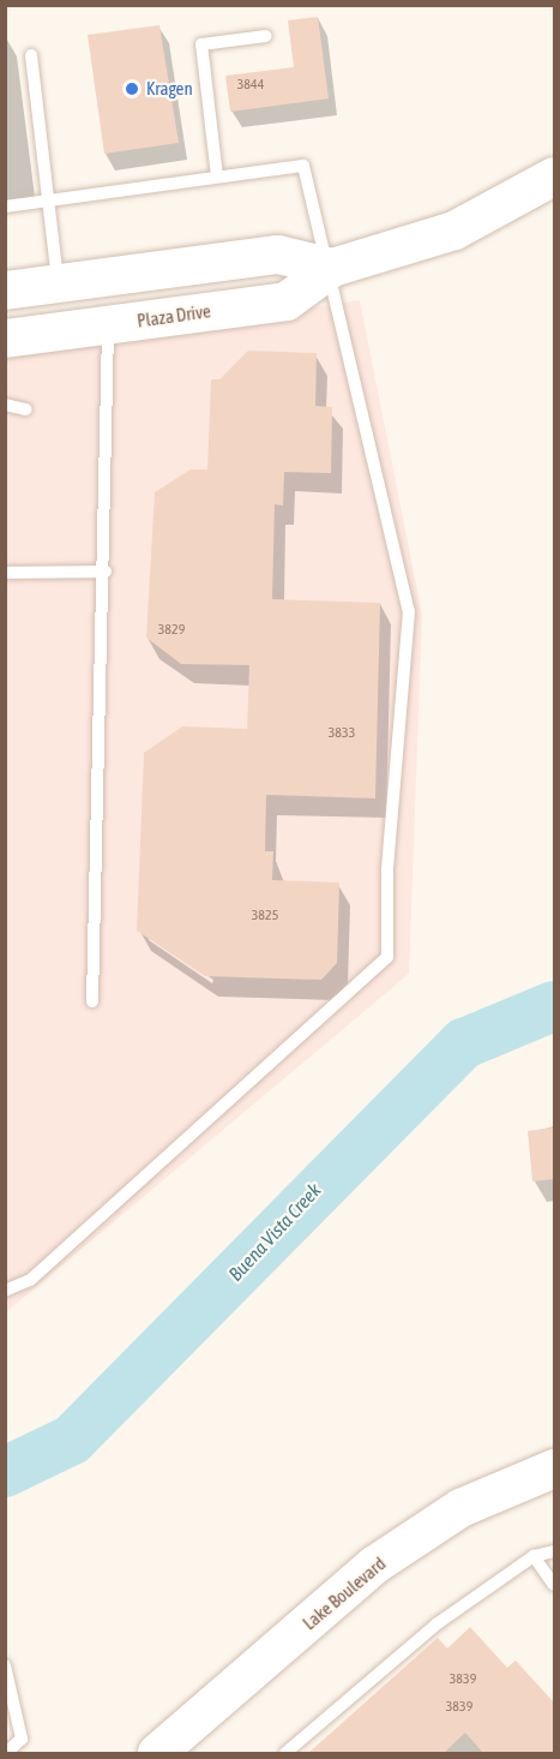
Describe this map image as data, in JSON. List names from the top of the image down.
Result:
{
  "streets": {
    "main road": ["Plaza Drive", "Lake Boulevard"]
  },
  "water": ["Buena Vista Creek"],
  "places": ["Kragen"],
  "house_numbers": [
    "3844",
    "3829",
    "3833",
    "3825",
    "3839",
    "3839"
  ]
}
